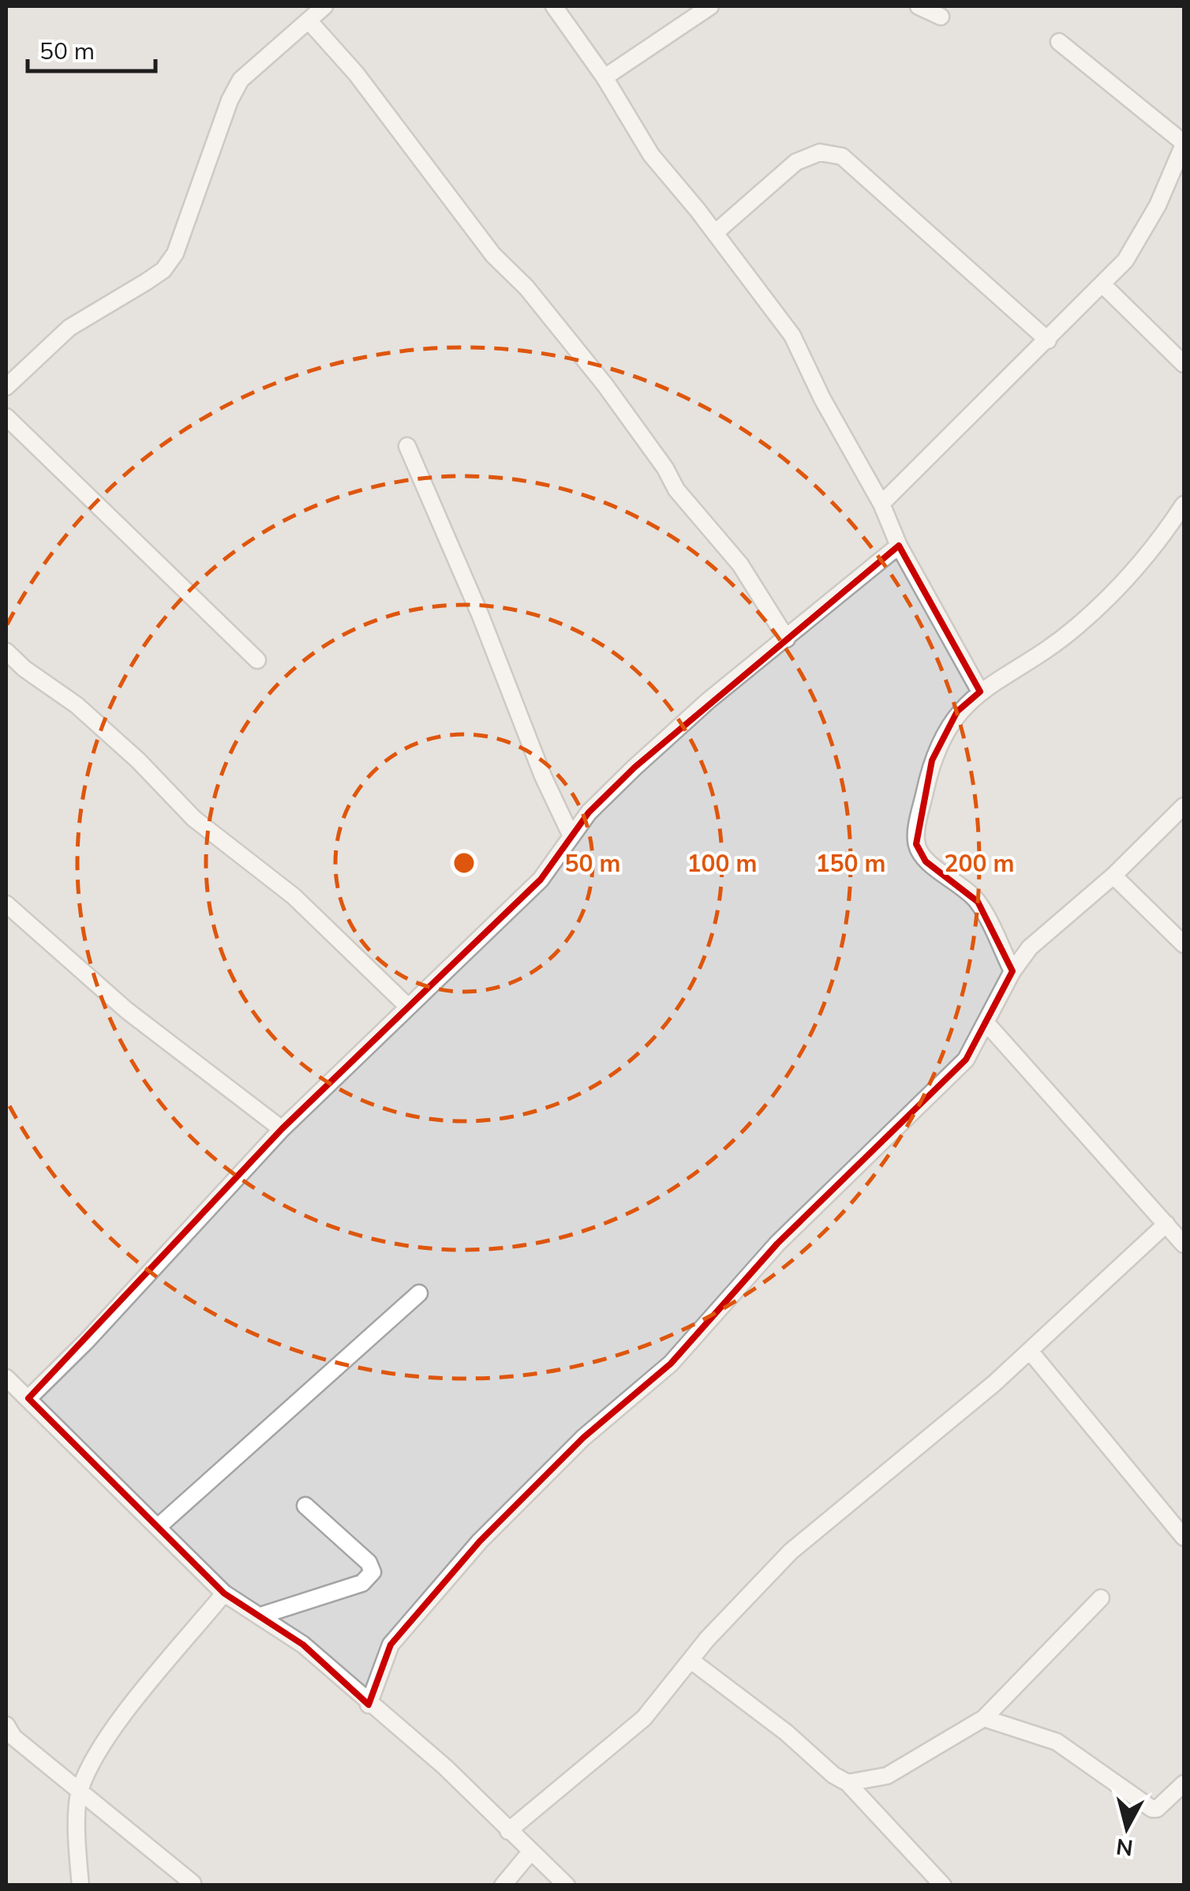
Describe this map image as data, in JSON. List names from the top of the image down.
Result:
{
  "scale_bar": "50 m",
  "north": "bottom",
  "rings": [
    "50 m",
    "100 m",
    "150 m",
    "200 m"
  ]
}
